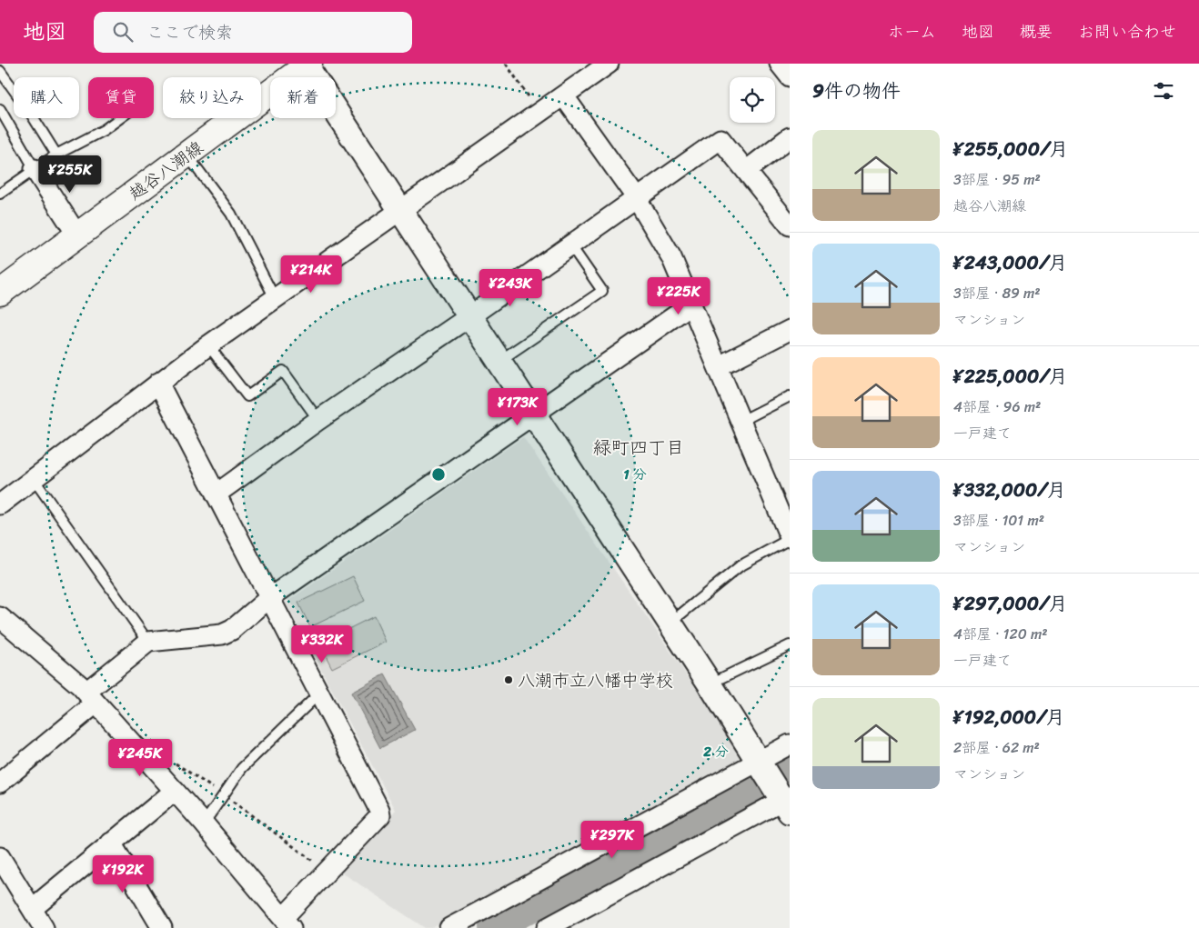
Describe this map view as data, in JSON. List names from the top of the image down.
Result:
{
  "streets": {
    "main road": ["越谷八潮線"]
  },
  "districts": ["緑町四丁目"],
  "places": ["八潮市立八幡中学校"],
  "page": {
    "header": "地図",
    "search": "ここで検索",
    "nav": [
      "ホーム",
      "地図",
      "概要",
      "お問い合わせ"
    ],
    "heading": "9件の物件",
    "chip": [
      "購入",
      "賃貸",
      "絞り込み",
      "新着"
    ],
    "list": [
      {
        "name": "¥255,000/月",
        "note": "3部屋 · 95 m² · 越谷八潮線"
      },
      {
        "name": "¥243,000/月",
        "note": "3部屋 · 89 m² · マンション"
      },
      {
        "name": "¥225,000/月",
        "note": "4部屋 · 96 m² · 一戸建て"
      },
      {
        "name": "¥332,000/月",
        "note": "3部屋 · 101 m² · マンション"
      },
      {
        "name": "¥297,000/月",
        "note": "4部屋 · 120 m² · 一戸建て"
      },
      {
        "name": "¥192,000/月",
        "note": "2部屋 · 62 m² · マンション"
      }
    ],
    "price": [
      "¥255K",
      "¥214K",
      "¥243K",
      "¥225K",
      "¥173K",
      "¥332K",
      "¥245K",
      "¥297K",
      "¥192K"
    ]
  },
  "rings": ["1 分", "2 分"]
}
